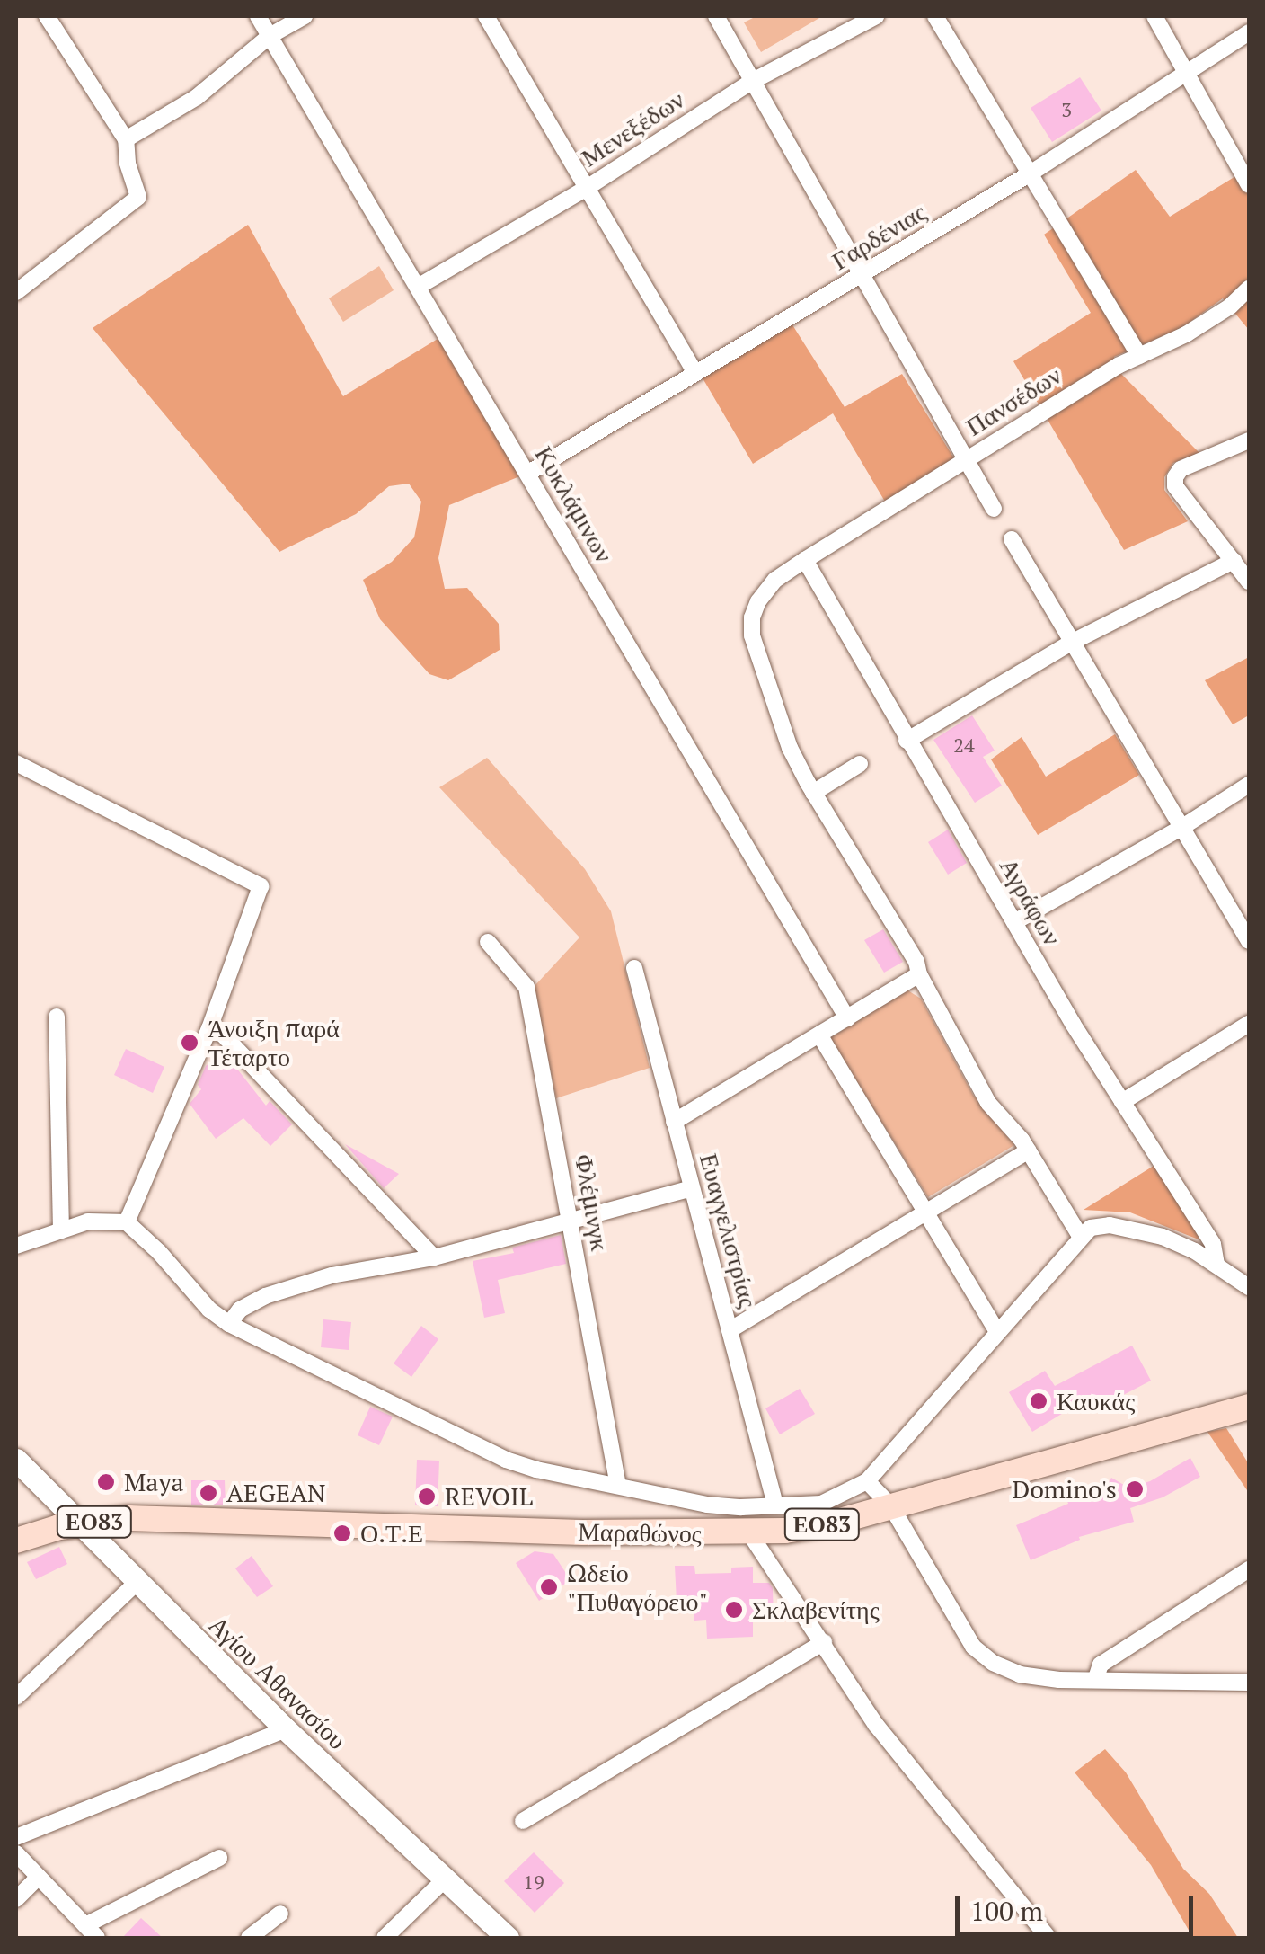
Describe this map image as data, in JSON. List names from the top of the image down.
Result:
{
  "streets": {
    "main road": ["ΕΟ83", "Μαραθώνος"],
    "street": [
      "Μενεξέδων",
      "Γαρδένιας",
      "Πανσέδων",
      "Κυκλάμινων",
      "Αγράφων",
      "Φλέμινγκ",
      "Ευαγγελιστρίας",
      "Αγίου Αθανασίου"
    ]
  },
  "crossings": [
    ["Μενεξέδων", "Κυκλάμινων"],
    ["Γαρδένιας", "Κυκλάμινων"],
    ["Πανσέδων", "Αγράφων"],
    ["Μαραθώνος", "Αγίου Αθανασίου"]
  ],
  "places": [
    "Άνοιξη παρά Τέταρτο",
    "Καυκάς",
    "Maya",
    "Domino's",
    "AEGEAN",
    "REVOIL",
    "Ο.Τ.Ε",
    "Ωδείο \"Πυθαγόρειο\"",
    "Σκλαβενίτης"
  ],
  "house_numbers": ["3", "24", "19"],
  "scale_bar": "100 m"
}
